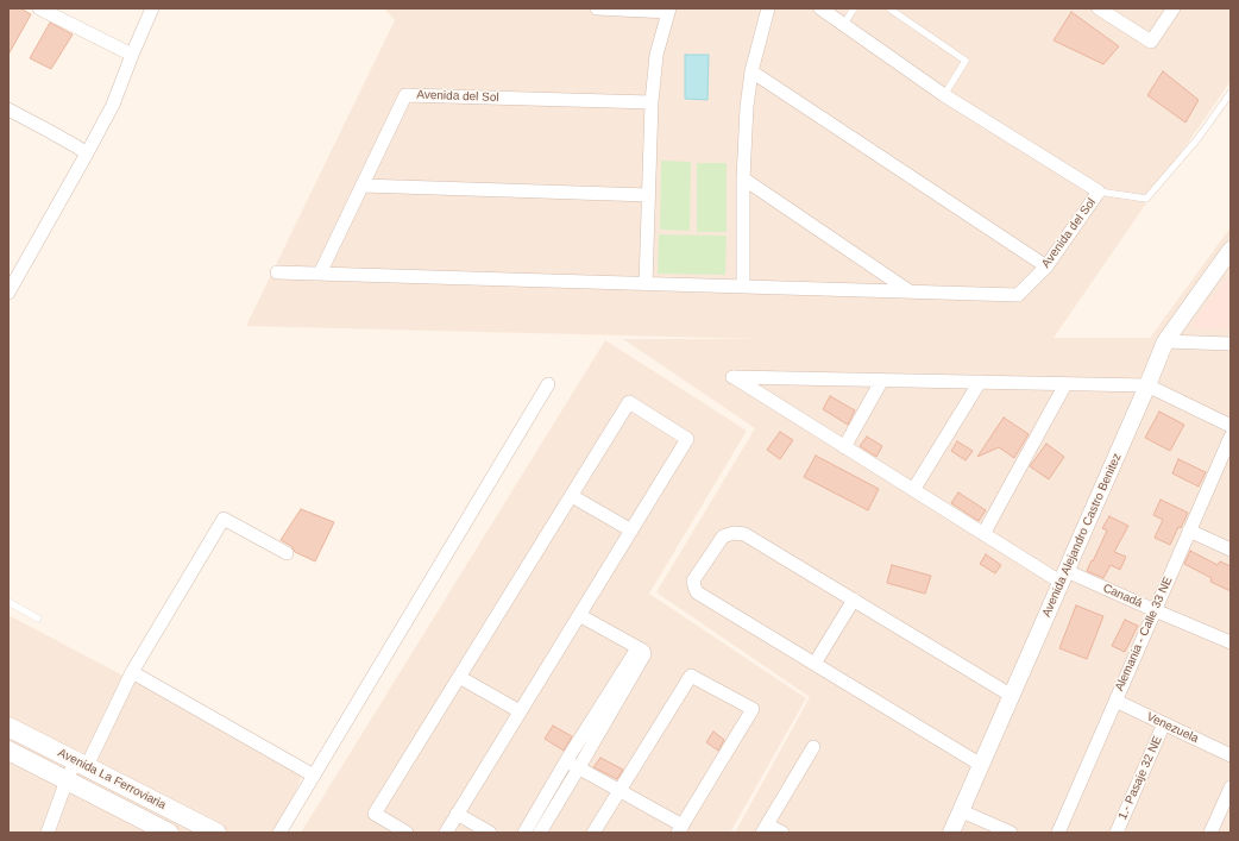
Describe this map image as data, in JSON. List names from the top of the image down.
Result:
{
  "streets": {
    "main road": ["Avenida La Ferroviaria"],
    "street": [
      "Avenida del Sol",
      "Avenida Alejandro Castro Benitez",
      "Canadá",
      "Alemania - Calle 33 NE",
      "Venezuela",
      "1.- Pasaje 32 NE"
    ]
  },
  "crossings": [
    ["Avenida Alejandro Castro Benitez", "Canadá"],
    ["Canadá", "Alemania - Calle 33 NE"],
    ["Alemania - Calle 33 NE", "Venezuela"],
    ["Venezuela", "1.- Pasaje 32 NE"]
  ]
}
